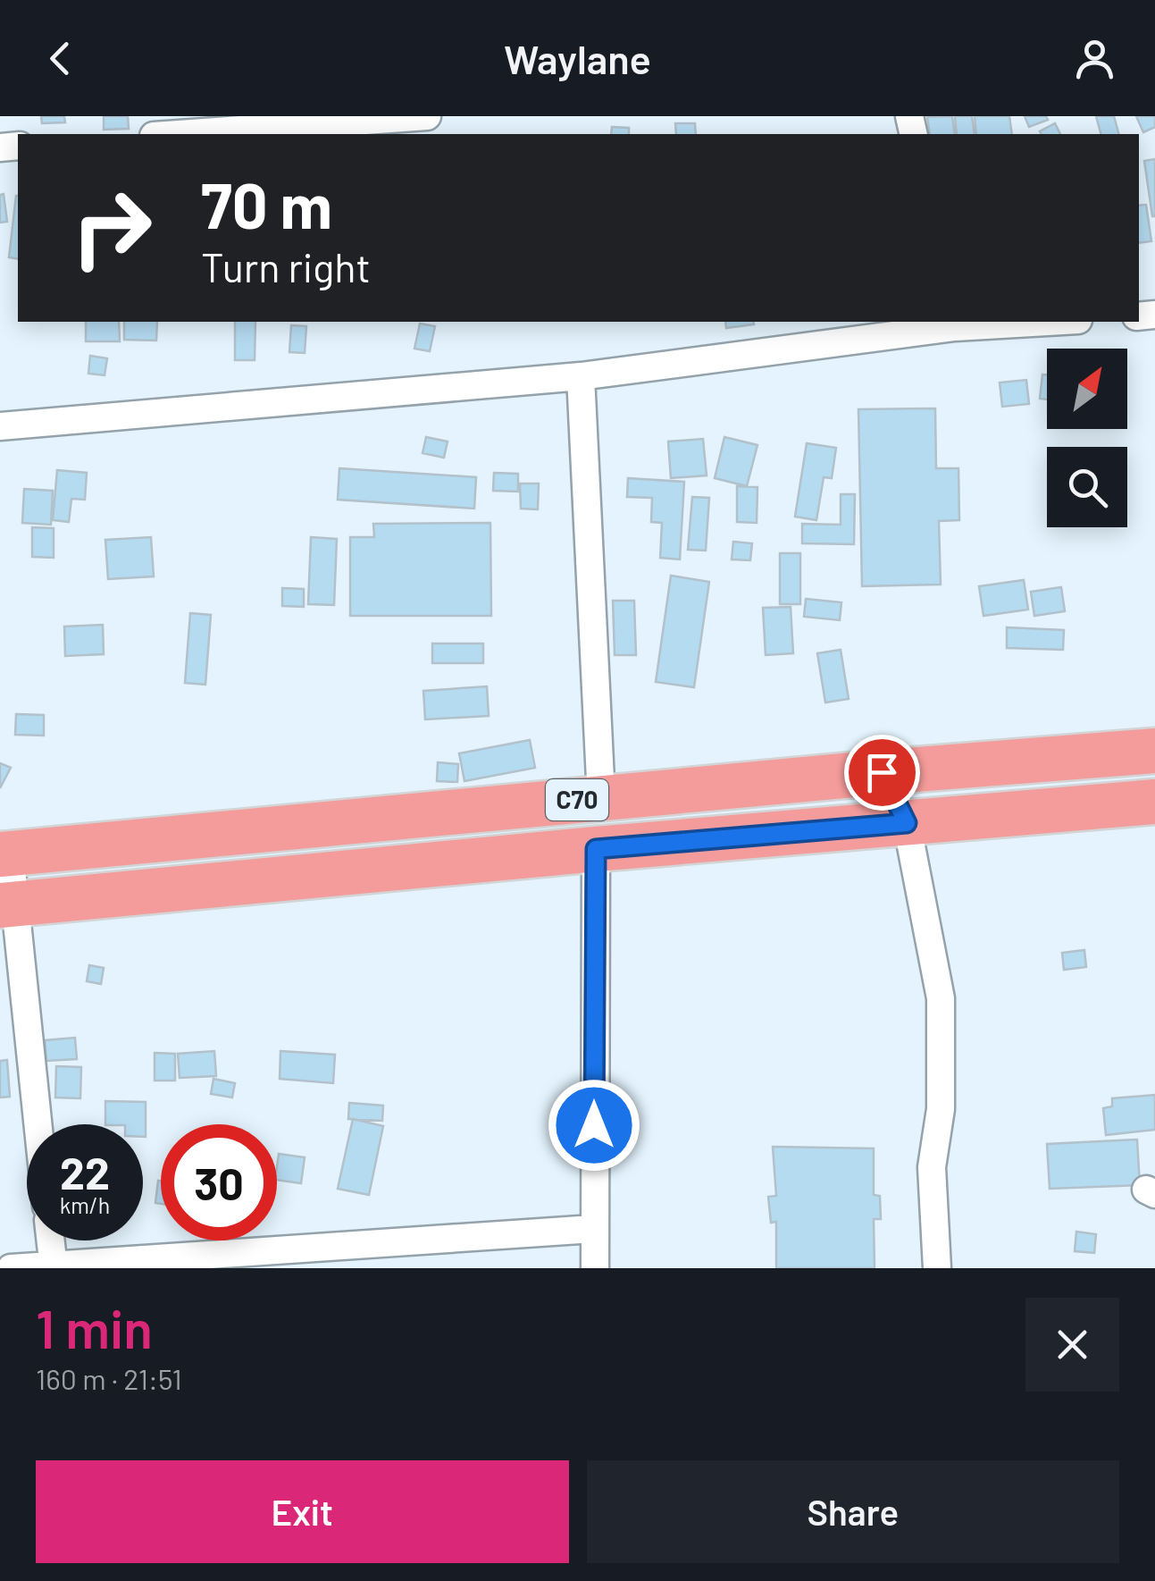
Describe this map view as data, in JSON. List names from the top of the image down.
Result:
{
  "streets": {
    "highway": ["C70"]
  },
  "north": "top right",
  "page": {
    "header": "Waylane",
    "turn": ["70 m", "Turn right"],
    "speed": "22 km/h",
    "limit": "30",
    "heading": ["1 min", "160 m · 21:51"],
    "buttons": ["Exit", "Share"]
  }
}
